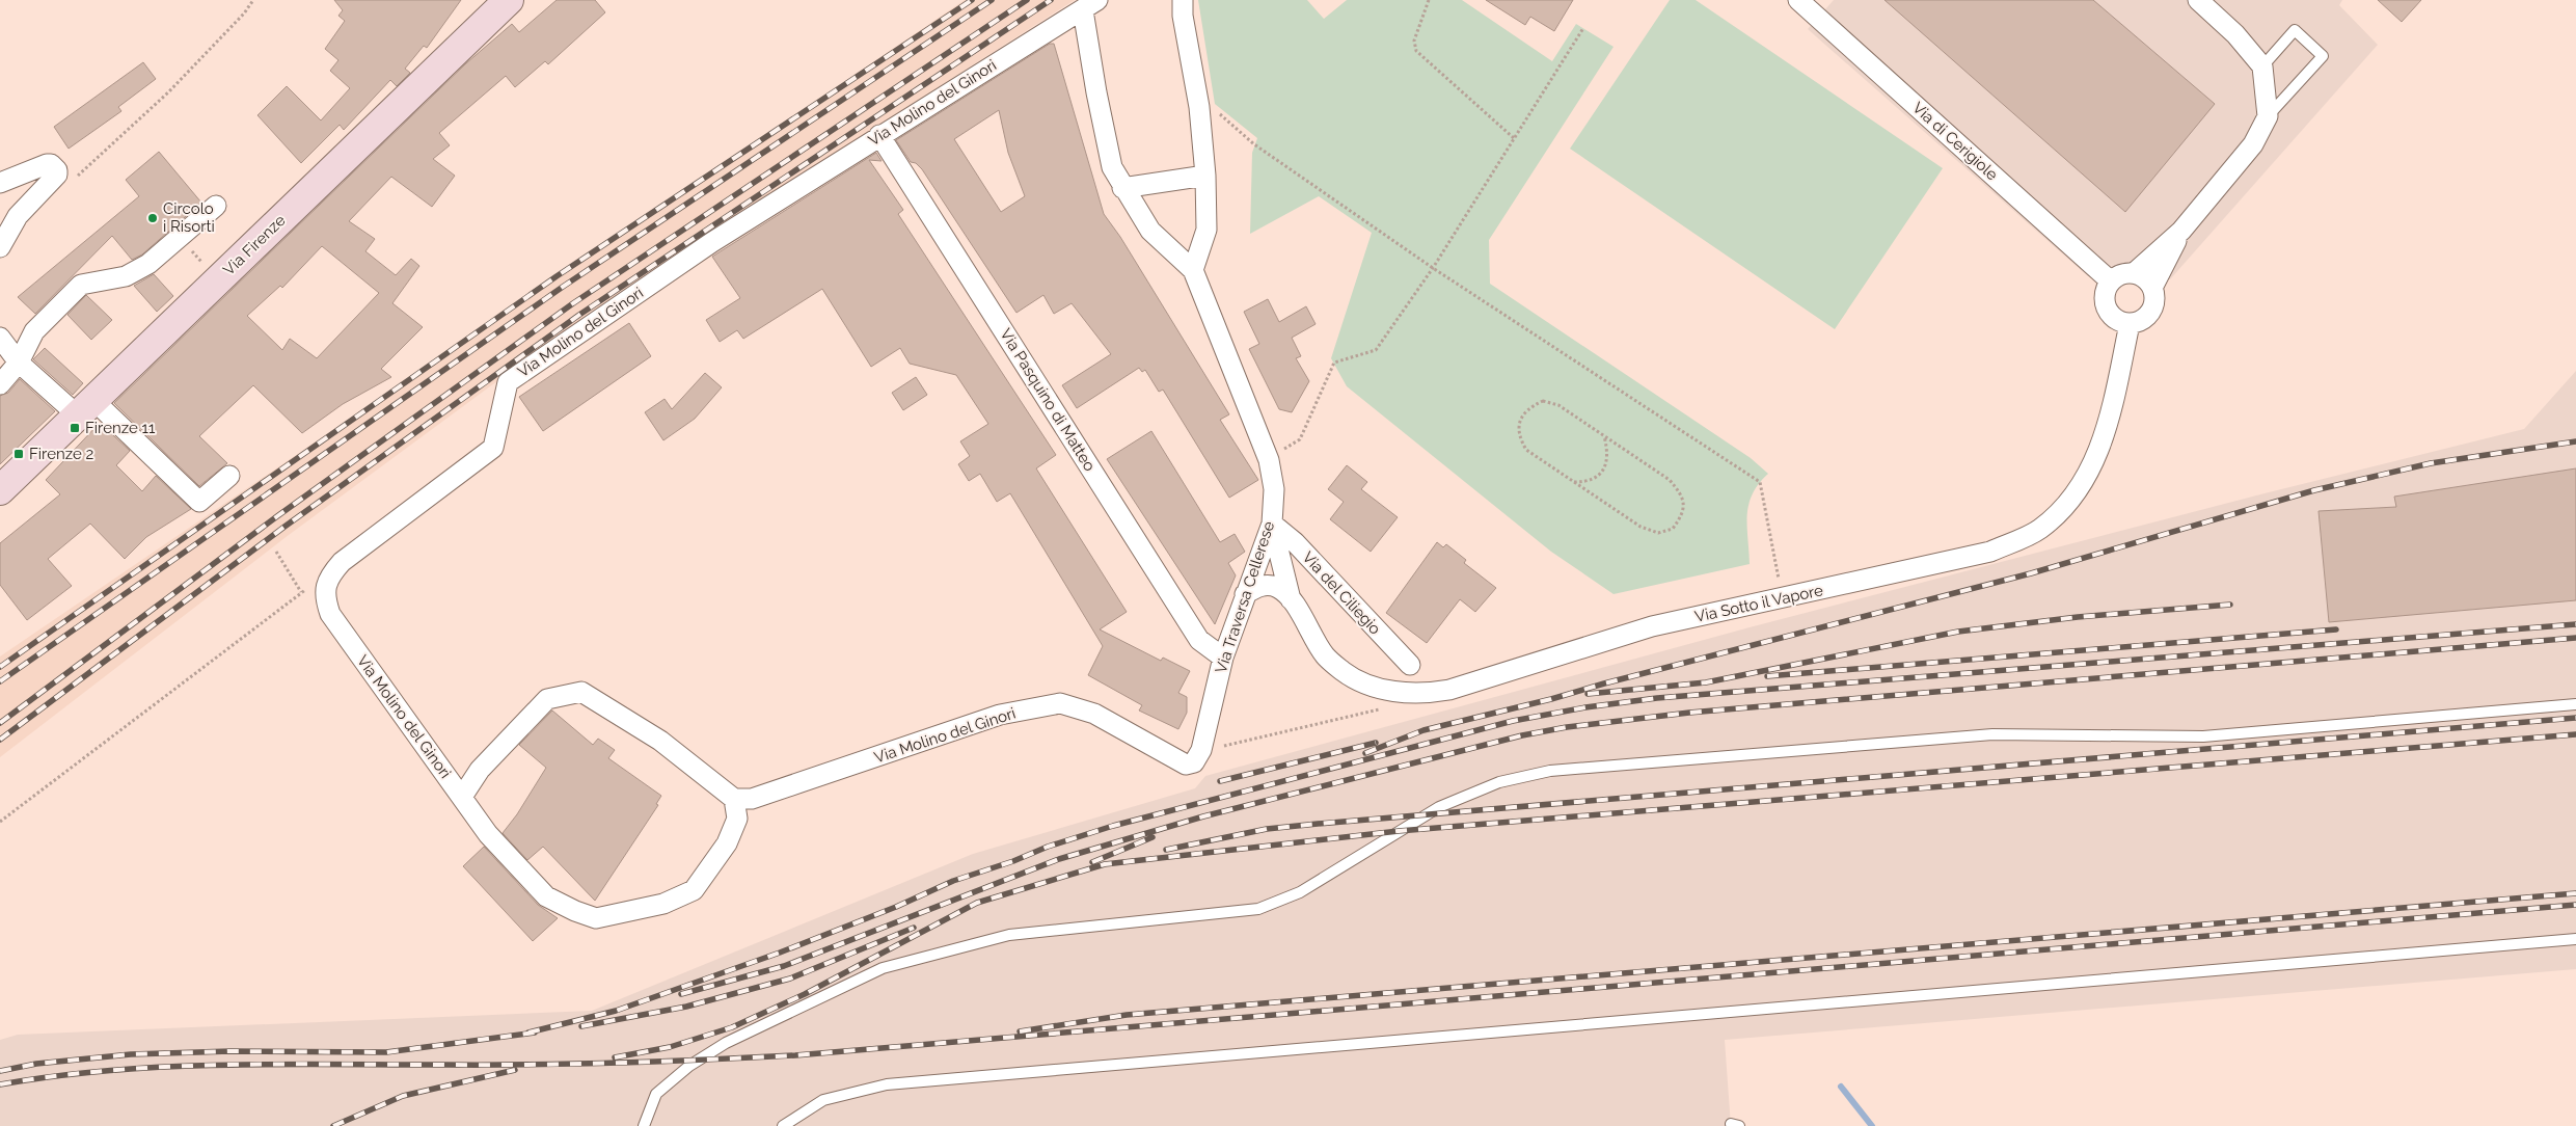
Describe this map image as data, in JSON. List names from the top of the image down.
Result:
{
  "streets": {
    "main road": ["Via Firenze"],
    "street": [
      "Via Molino del Ginori",
      "Via di Cerigiole",
      "Via Pasquino di Matteo",
      "Via del Ciliegio",
      "Via Traversa Cellerese",
      "Via Sotto il Vapore"
    ]
  },
  "crossings": [
    ["Via Molino del Ginori", "Via Pasquino di Matteo"],
    ["Via Molino del Ginori", "Via Traversa Cellerese"],
    ["Via di Cerigiole", "Via Sotto il Vapore"],
    ["Via Pasquino di Matteo", "Via Traversa Cellerese"],
    ["Via del Ciliegio", "Via Traversa Cellerese"],
    ["Via del Ciliegio", "Via Sotto il Vapore"],
    ["Via Traversa Cellerese", "Via Sotto il Vapore"]
  ],
  "places": {
    "other": ["Circolo i Risorti"],
    "transit": ["Firenze 11", "Firenze 2"]
  }
}
